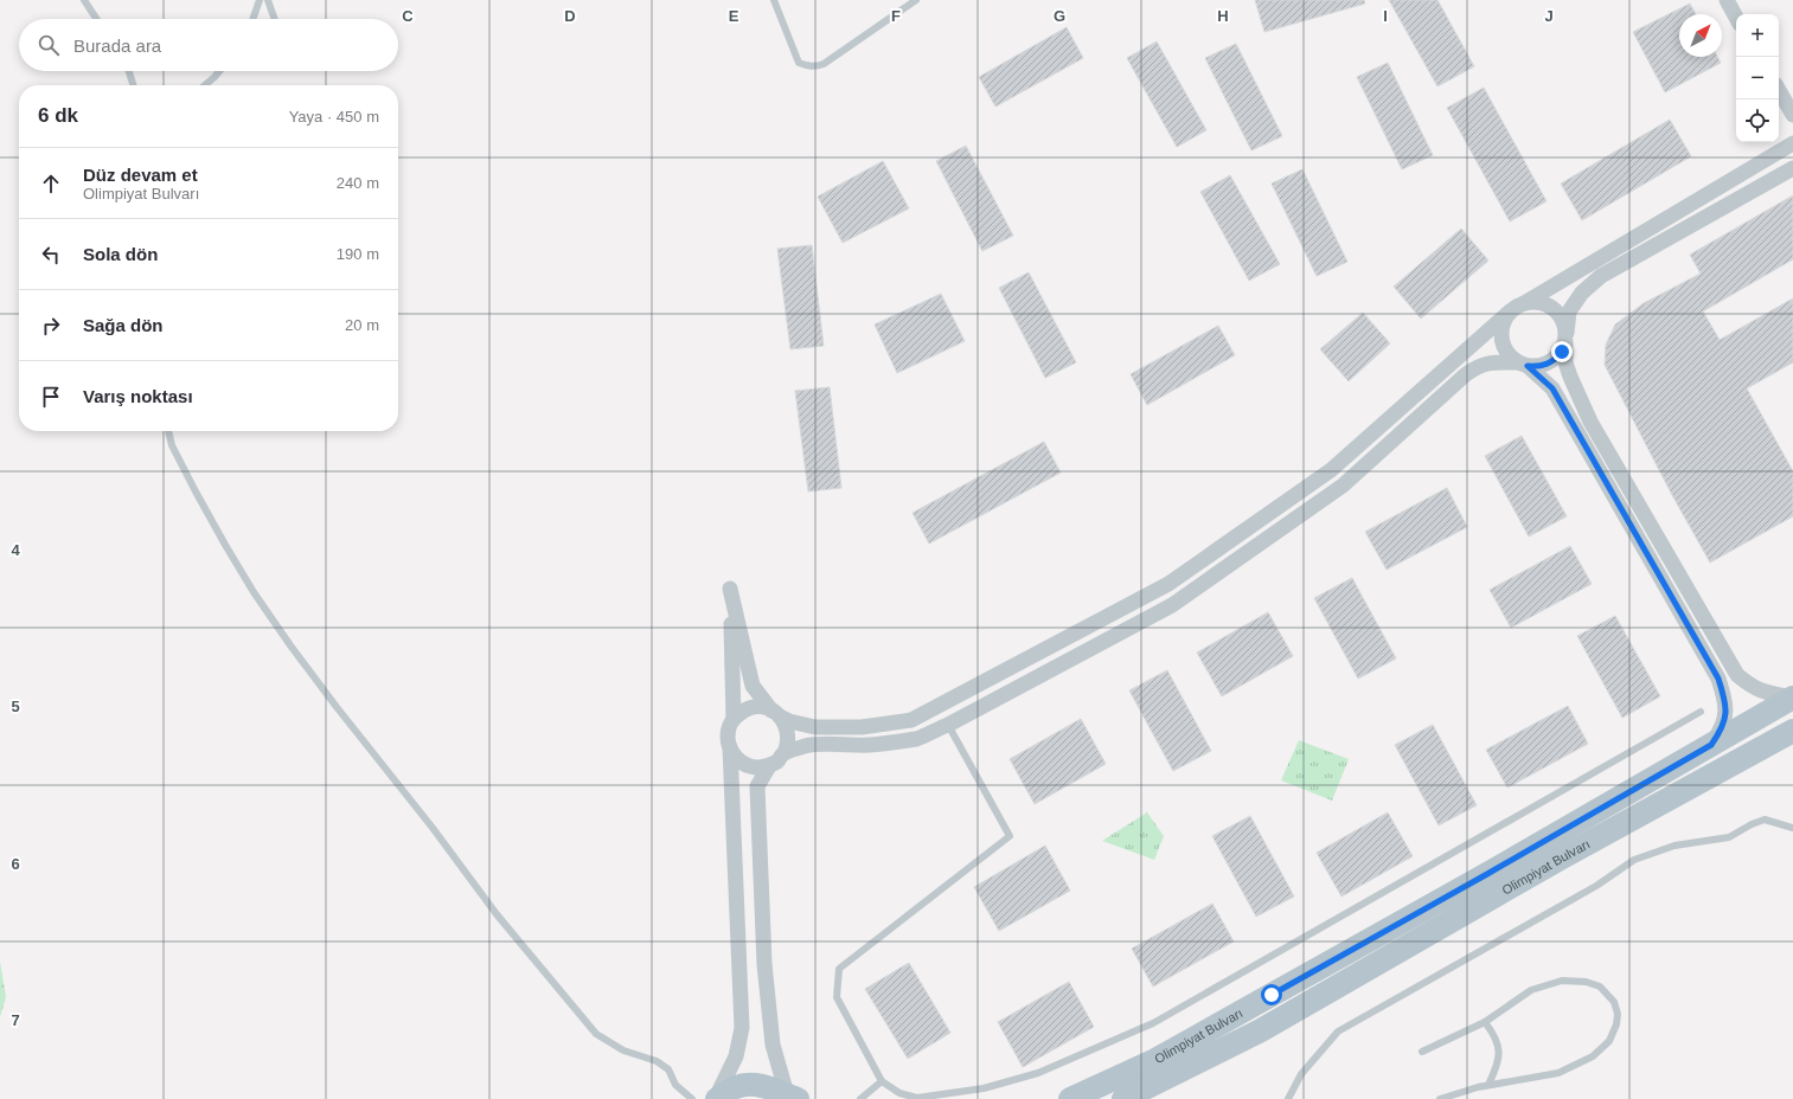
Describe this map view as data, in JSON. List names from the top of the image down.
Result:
{
  "streets": {
    "main road": ["Olimpiyat Bulvarı"]
  },
  "north": "top right",
  "page": {
    "map_buttons": ["+", "−"],
    "search": "Burada ara",
    "heading": ["6 dk", "Yaya · 450 m"],
    "list": [
      ["Düz devam et", "Olimpiyat Bulvarı", "240 m"],
      ["Sola dön", "190 m"],
      ["Sağa dön", "20 m"],
      "Varış noktası"
    ]
  },
  "grid": {
    "columns": [
      "C",
      "D",
      "E",
      "F",
      "G",
      "H",
      "I",
      "J"
    ],
    "rows": [
      "4",
      "5",
      "6",
      "7"
    ]
  }
}
